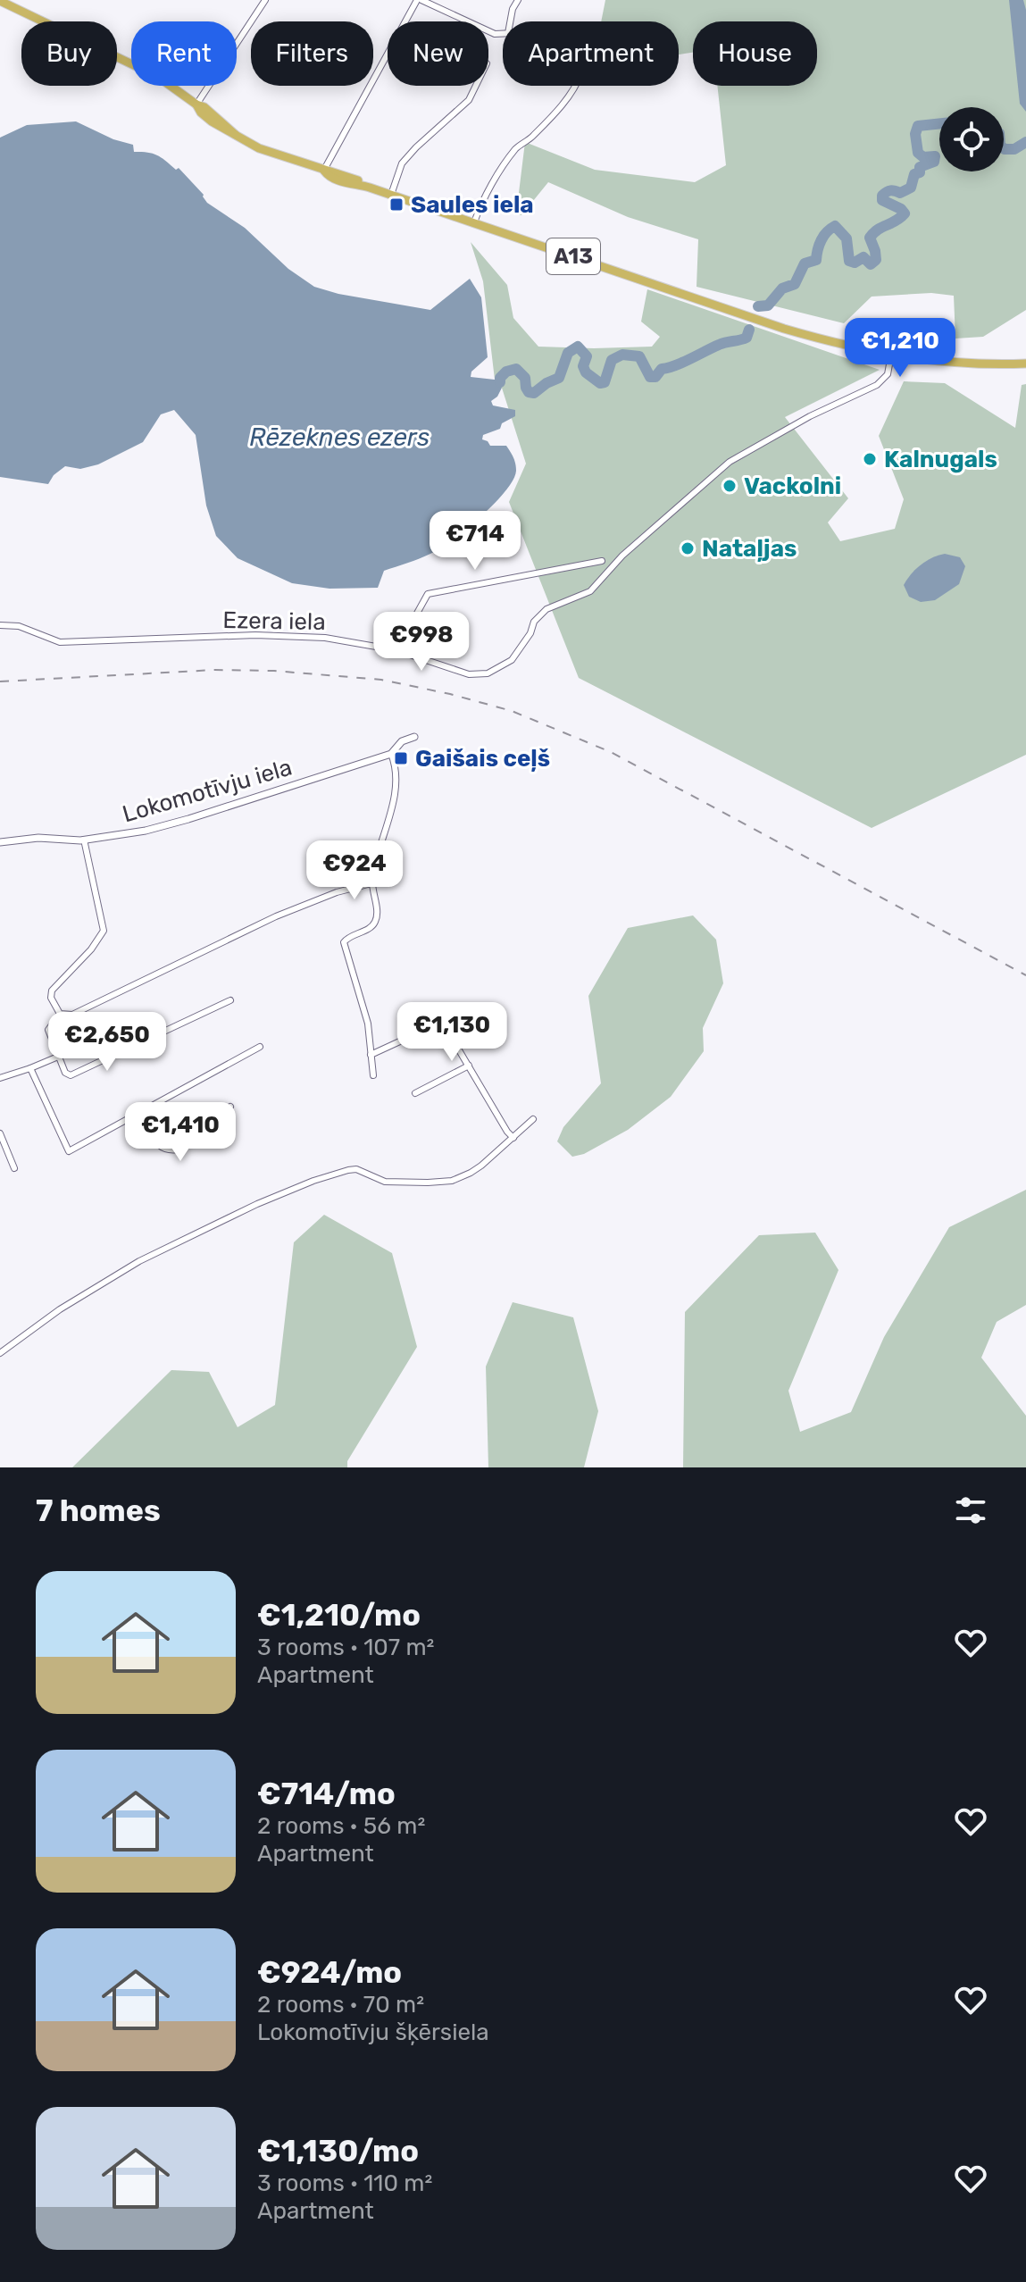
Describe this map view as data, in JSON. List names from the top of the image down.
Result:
{
  "streets": {
    "main road": ["A13"],
    "street": ["Ezera iela", "Lokomotīvju iela"]
  },
  "crossings": [
    ["A13", "Ezera iela"]
  ],
  "water": ["Rēzeknes ezers"],
  "places": {
    "transit": ["Saules iela", "Gaišais ceļš"],
    "other": ["Kalnugals", "Vackolni", "Nataļjas"]
  },
  "page": {
    "chip": [
      "Buy",
      "Rent",
      "Filters",
      "New",
      "Apartment",
      "House"
    ],
    "price": [
      "€1,210",
      "€714",
      "€998",
      "€924",
      "€1,130",
      "€2,650",
      "€1,410"
    ],
    "heading": "7 homes",
    "list": [
      {
        "name": "€1,210/mo",
        "note": "3 rooms · 107 m² · Apartment"
      },
      {
        "name": "€714/mo",
        "note": "2 rooms · 56 m² · Apartment"
      },
      {
        "name": "€924/mo",
        "note": "2 rooms · 70 m² · Lokomotīvju šķērsiela"
      },
      {
        "name": "€1,130/mo",
        "note": "3 rooms · 110 m² · Apartment"
      }
    ]
  }
}
